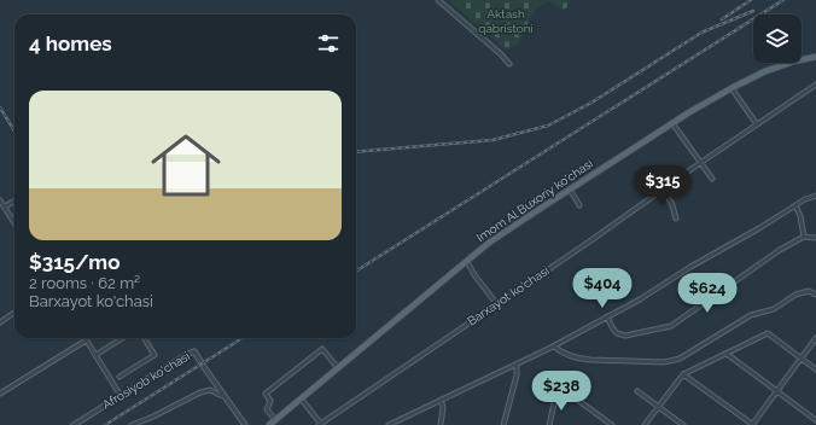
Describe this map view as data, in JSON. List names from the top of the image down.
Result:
{
  "streets": {
    "main road": ["Imom Al Buxoriy ko'chasi"],
    "street": ["Barxayot ko'chasi", "Afrosiyob ko'chasi"]
  },
  "parks": ["Aktash qabristoni"],
  "page": {
    "heading": "4 homes",
    "list": [
      {
        "name": "$315/mo",
        "note": "2 rooms · 62 m² · Barxayot ko'chasi"
      }
    ],
    "price": [
      "$315",
      "$404",
      "$624",
      "$238"
    ]
  }
}
